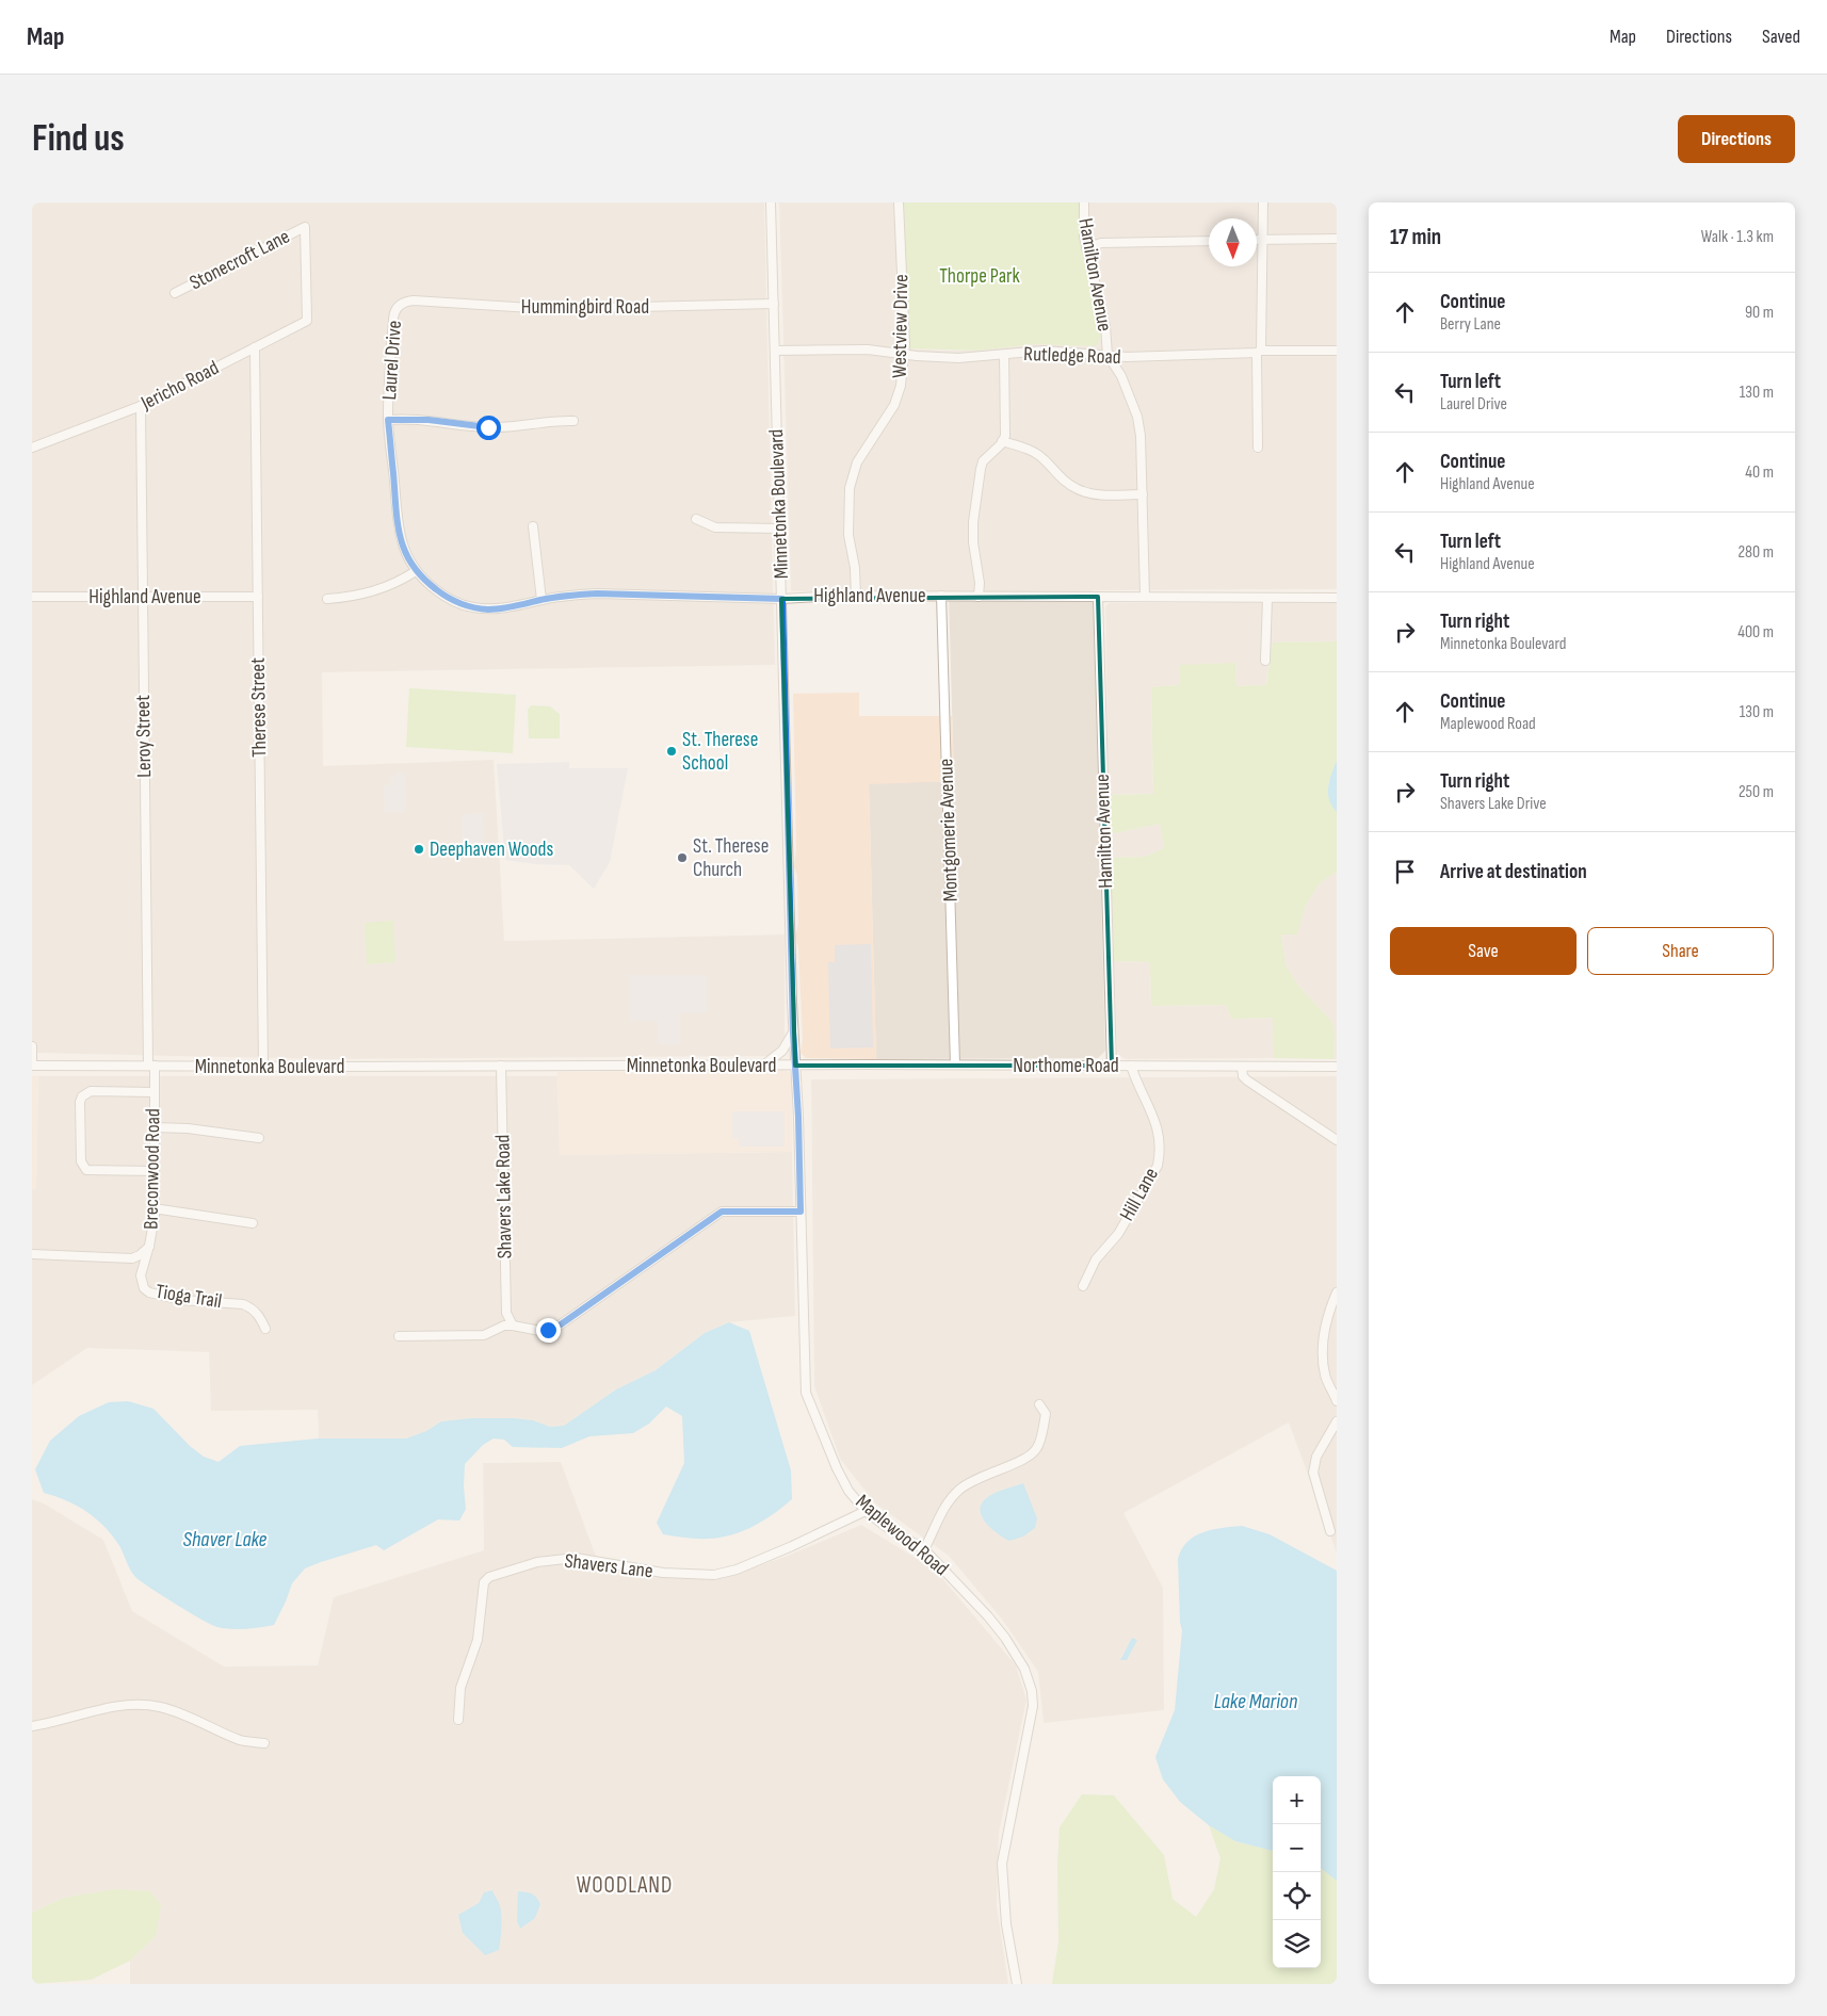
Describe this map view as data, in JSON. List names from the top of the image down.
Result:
{
  "streets": {
    "street": [
      "Stonecroft Lane",
      "Hamilton Avenue",
      "Hummingbird Road",
      "Westview Drive",
      "Rutledge Road",
      "Laurel Drive",
      "Jericho Road",
      "Minnetonka Boulevard",
      "Highland Avenue",
      "Therese Street",
      "Leroy Street",
      "Montgomerie Avenue",
      "Northome Road",
      "Breconwood Road",
      "Hill Lane",
      "Shavers Lake Road",
      "Tioga Trail",
      "Maplewood Road",
      "Shavers Lane"
    ]
  },
  "crossings": [
    ["Stonecroft Lane", "Jericho Road"],
    ["Hamilton Avenue", "Rutledge Road"],
    ["Hamilton Avenue", "Highland Avenue"],
    ["Hamilton Avenue", "Northome Road"],
    ["Hummingbird Road", "Laurel Drive"],
    ["Hummingbird Road", "Minnetonka Boulevard"],
    ["Westview Drive", "Rutledge Road"],
    ["Westview Drive", "Highland Avenue"],
    ["Rutledge Road", "Minnetonka Boulevard"],
    ["Laurel Drive", "Highland Avenue"],
    ["Jericho Road", "Therese Street"],
    ["Jericho Road", "Leroy Street"],
    ["Minnetonka Boulevard", "Highland Avenue"],
    ["Minnetonka Boulevard", "Therese Street"],
    ["Minnetonka Boulevard", "Leroy Street"],
    ["Minnetonka Boulevard", "Northome Road"],
    ["Minnetonka Boulevard", "Breconwood Road"],
    ["Minnetonka Boulevard", "Shavers Lake Road"],
    ["Minnetonka Boulevard", "Maplewood Road"],
    ["Highland Avenue", "Therese Street"],
    ["Highland Avenue", "Leroy Street"],
    ["Highland Avenue", "Montgomerie Avenue"],
    ["Leroy Street", "Breconwood Road"],
    ["Montgomerie Avenue", "Northome Road"],
    ["Northome Road", "Hill Lane"],
    ["Northome Road", "Maplewood Road"],
    ["Breconwood Road", "Tioga Trail"],
    ["Maplewood Road", "Shavers Lane"]
  ],
  "districts": ["WOODLAND"],
  "water": ["Shaver Lake", "Lake Marion"],
  "parks": ["Thorpe Park"],
  "places": ["St. Therese School", "Deephaven Woods", "St. Therese Church"],
  "north": "bottom",
  "page": {
    "header": "Map",
    "nav": ["Map", "Directions", "Saved"],
    "buttons": [
      "Directions",
      ["Save", "Share"]
    ],
    "title": "Find us",
    "heading": ["17 min", "Walk · 1.3 km"],
    "list": [
      ["Continue", "Berry Lane", "90 m"],
      ["Turn left", "Laurel Drive", "130 m"],
      ["Continue", "Highland Avenue", "40 m"],
      ["Turn left", "Highland Avenue", "280 m"],
      ["Turn right", "Minnetonka Boulevard", "400 m"],
      ["Continue", "Maplewood Road", "130 m"],
      ["Turn right", "Shavers Lake Drive", "250 m"],
      "Arrive at destination"
    ],
    "map_buttons": ["+", "−"]
  }
}
